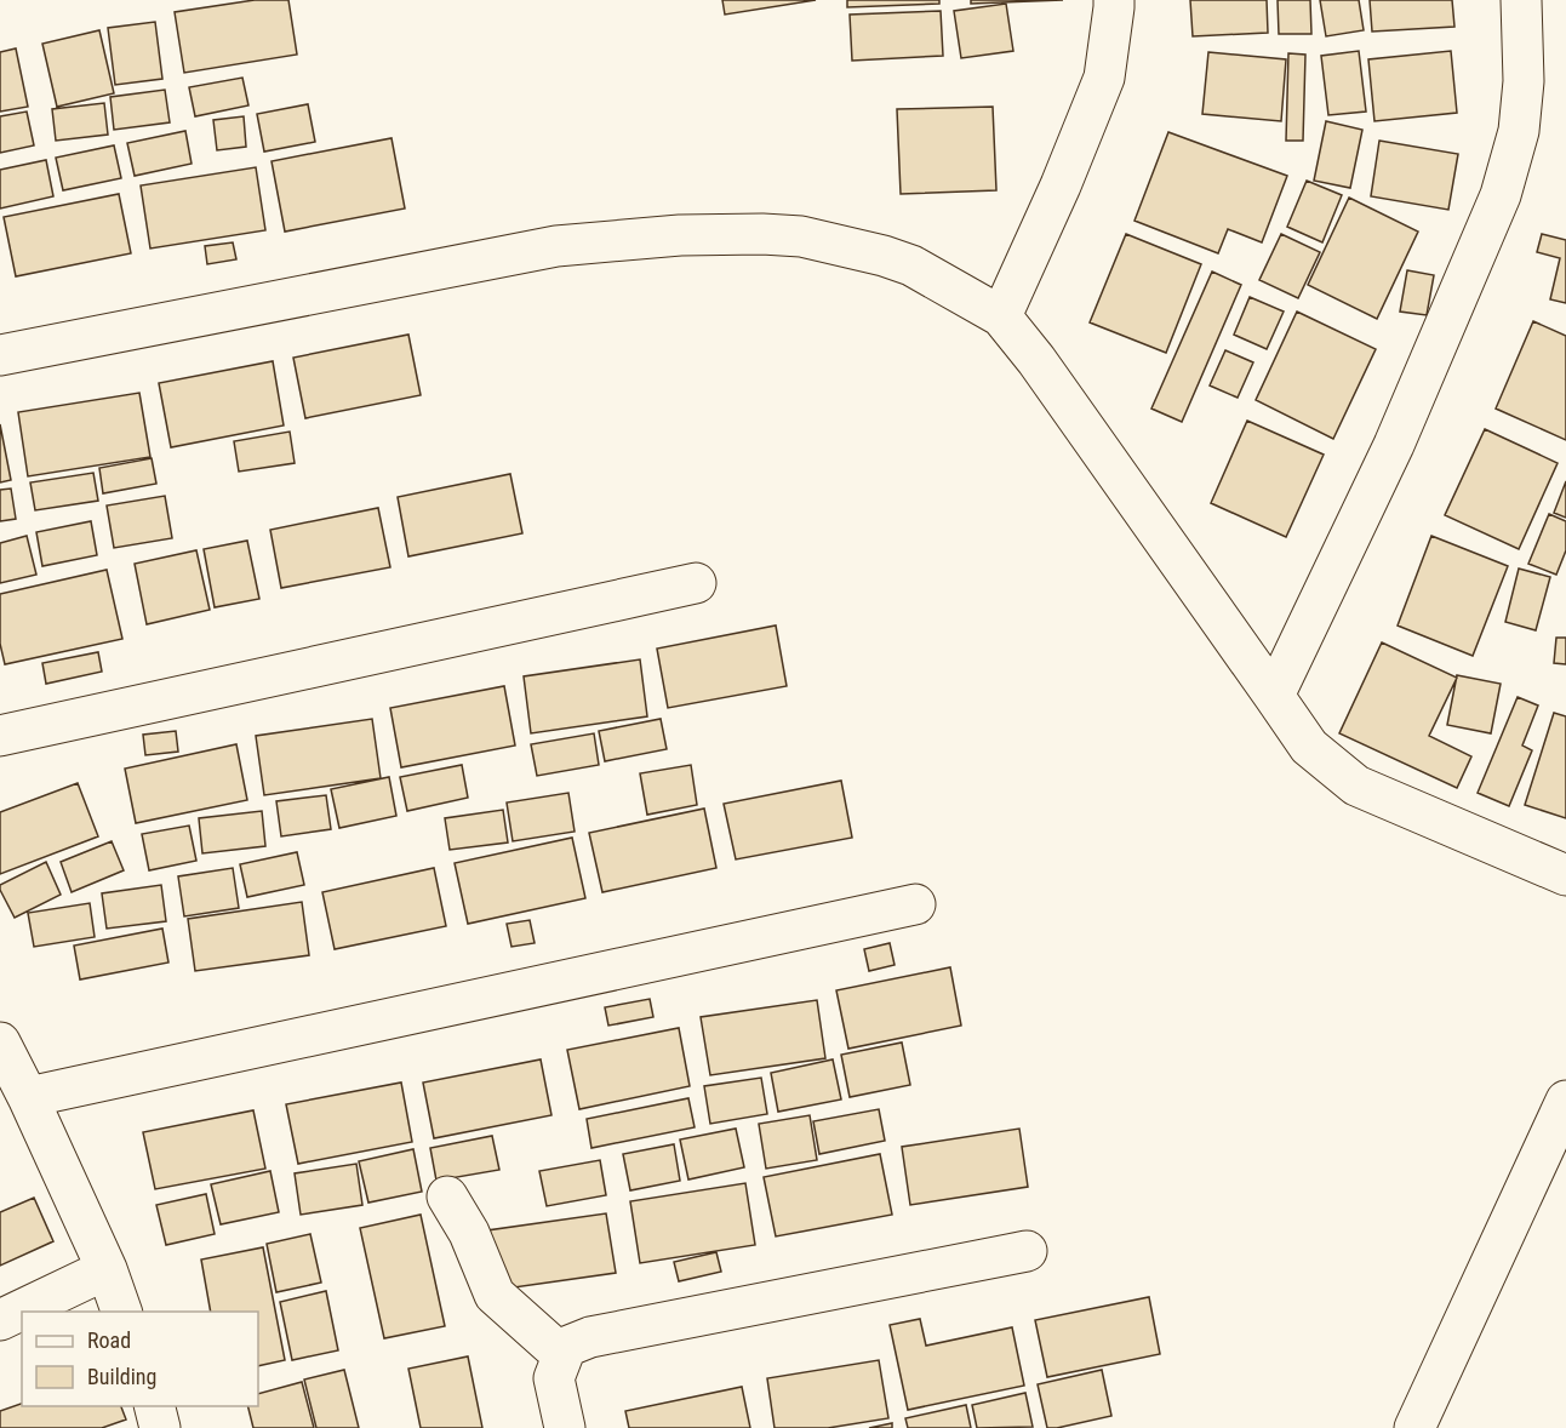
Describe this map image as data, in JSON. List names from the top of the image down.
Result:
{
  "legend": ["Road", "Building"]
}
